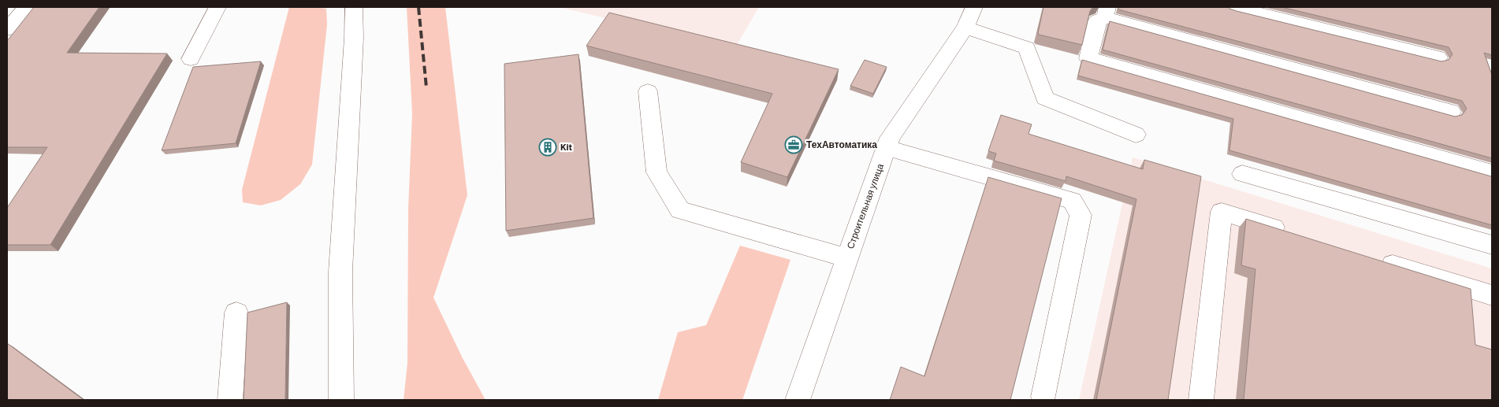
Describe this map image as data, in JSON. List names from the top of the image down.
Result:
{
  "streets": {
    "street": ["Строительная улица"]
  },
  "places": {
    "office": ["ТехАвтоматика"],
    "building": ["Kit"]
  }
}
